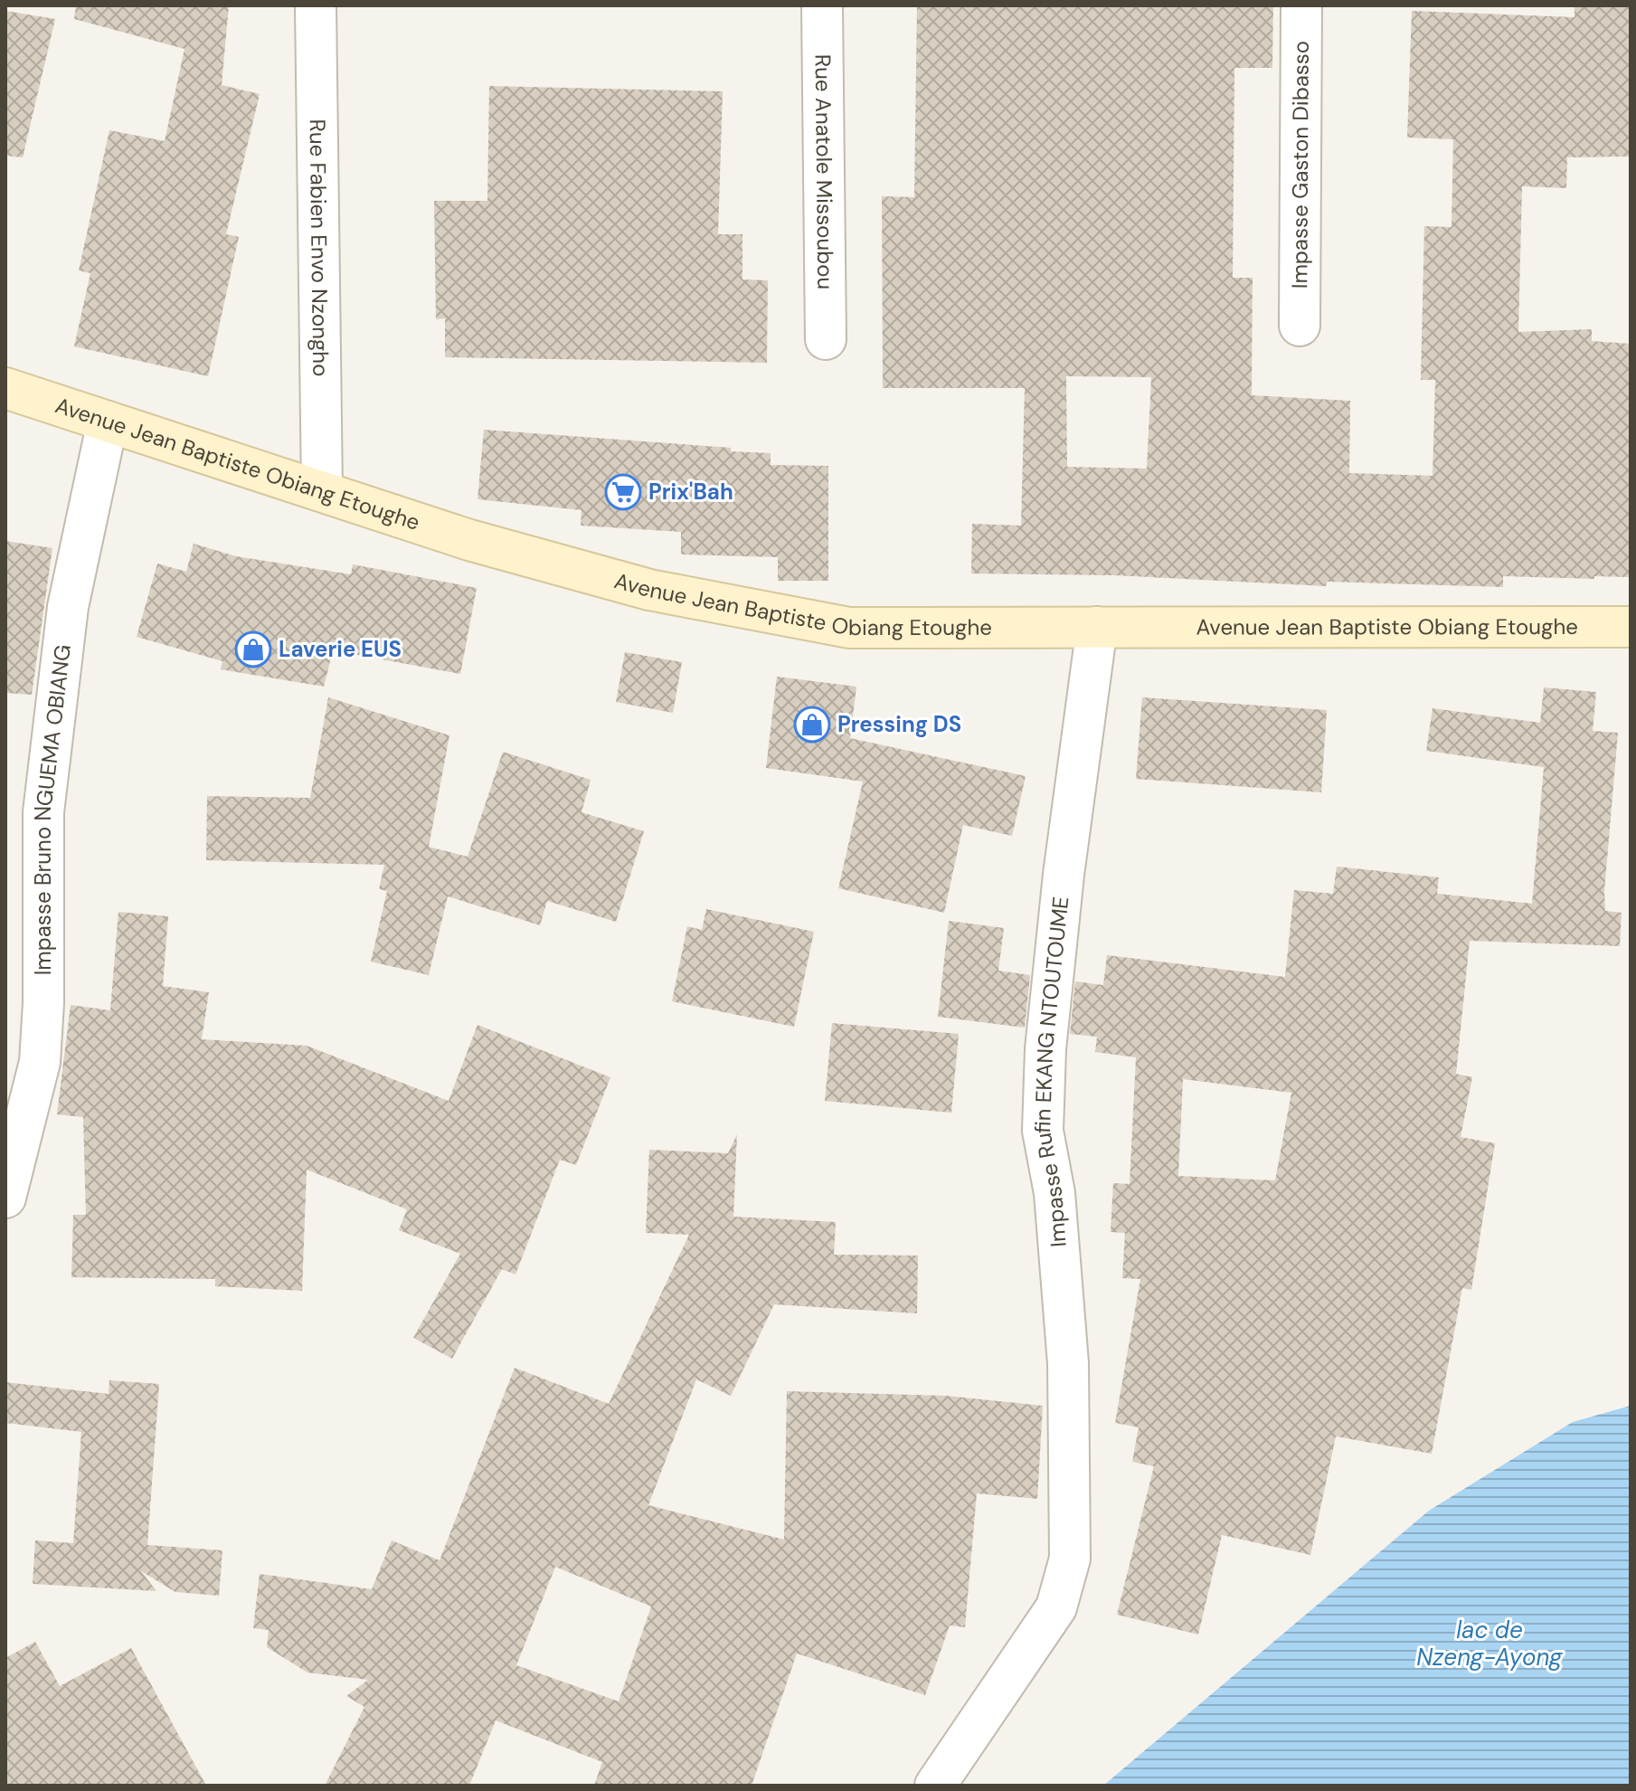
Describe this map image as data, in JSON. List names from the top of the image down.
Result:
{
  "streets": {
    "street": [
      "Impasse Gaston Dibasso",
      "Rue Anatole Missoubou",
      "Rue Fabien Envo Nzongho",
      "Avenue Jean Baptiste Obiang Etoughe",
      "Impasse Bruno NGUEMA OBIANG",
      "Impasse Rufin EKANG NTOUTOUME"
    ]
  },
  "crossings": [
    ["Rue Fabien Envo Nzongho", "Avenue Jean Baptiste Obiang Etoughe"],
    ["Avenue Jean Baptiste Obiang Etoughe", "Impasse Bruno NGUEMA OBIANG"],
    ["Avenue Jean Baptiste Obiang Etoughe", "Impasse Rufin EKANG NTOUTOUME"]
  ],
  "water": ["lac de Nzeng-Ayong"],
  "places": {
    "supermarket": ["Prix'Bah"],
    "shop": ["Laverie EUS", "Pressing DS"]
  }
}
